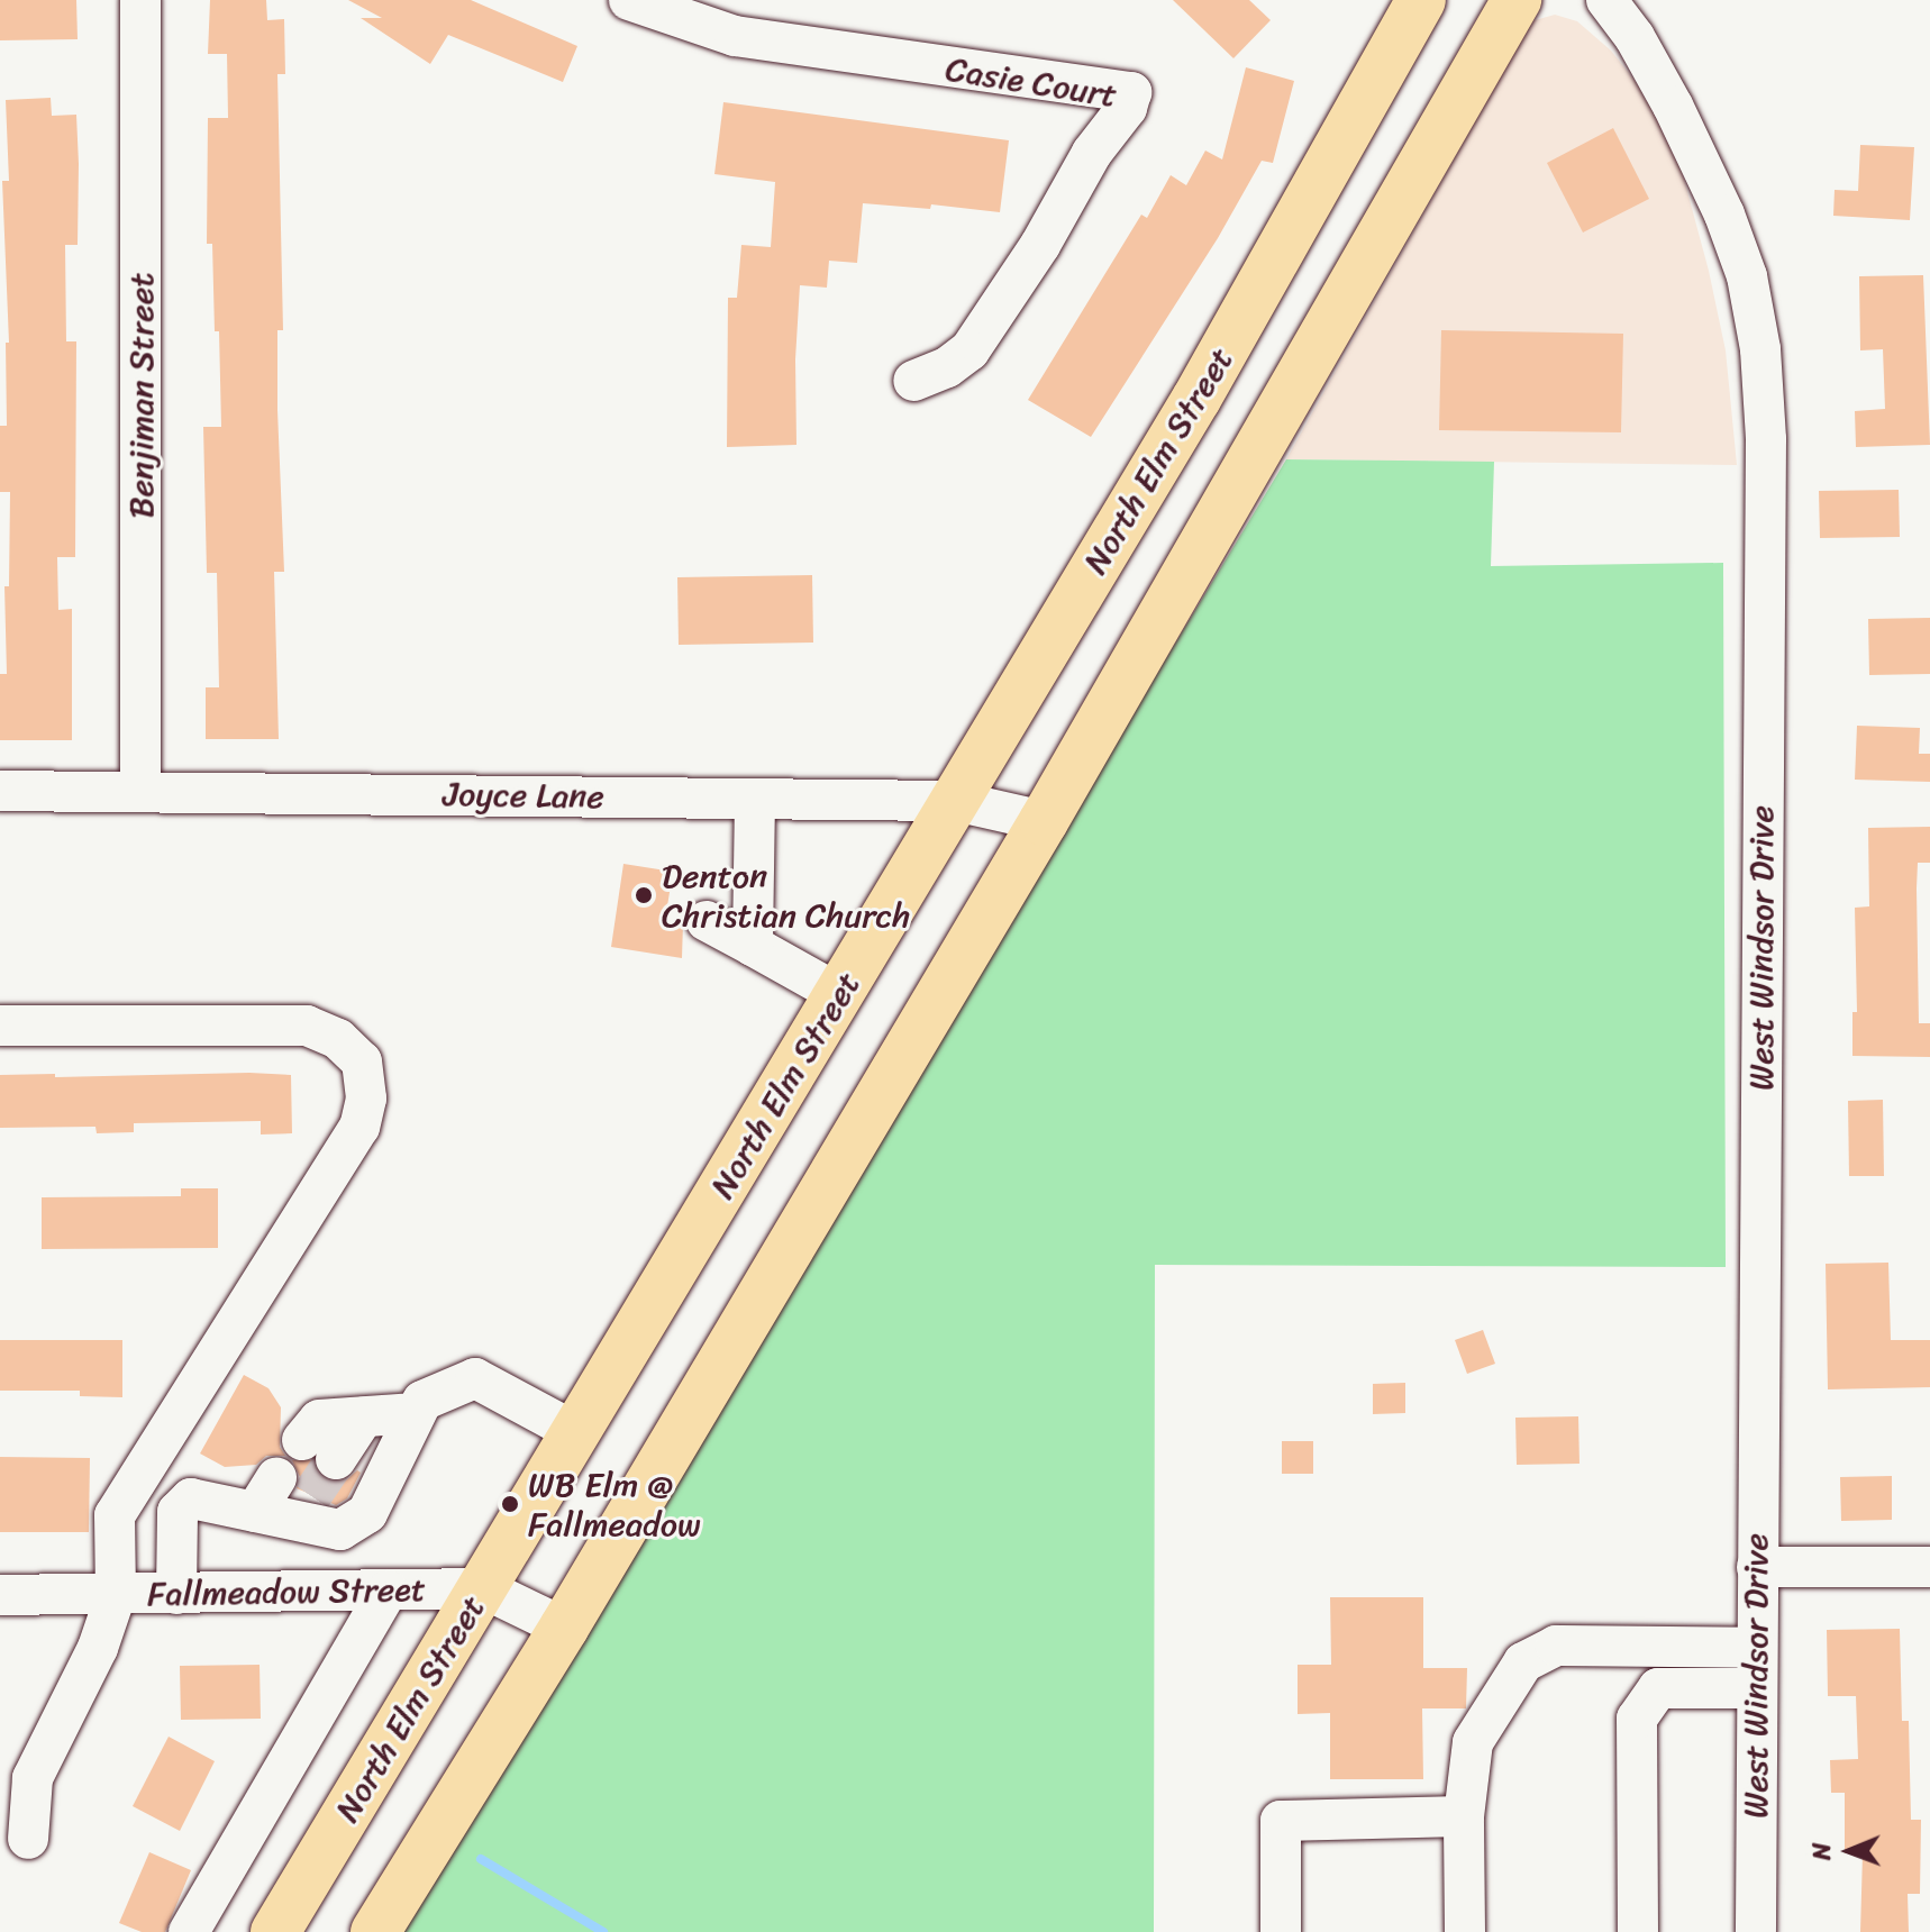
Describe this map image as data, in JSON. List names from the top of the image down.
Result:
{
  "streets": {
    "main road": ["North Elm Street"],
    "street": [
      "Casie Court",
      "Benjiman Street",
      "Joyce Lane",
      "West Windsor Drive",
      "Fallmeadow Street"
    ]
  },
  "crossings": [
    ["Benjiman Street", "Joyce Lane"],
    ["North Elm Street", "Joyce Lane"],
    ["North Elm Street", "Fallmeadow Street"]
  ],
  "places": ["Denton Christian Church", "WB Elm @ Fallmeadow"],
  "north": "left"
}
